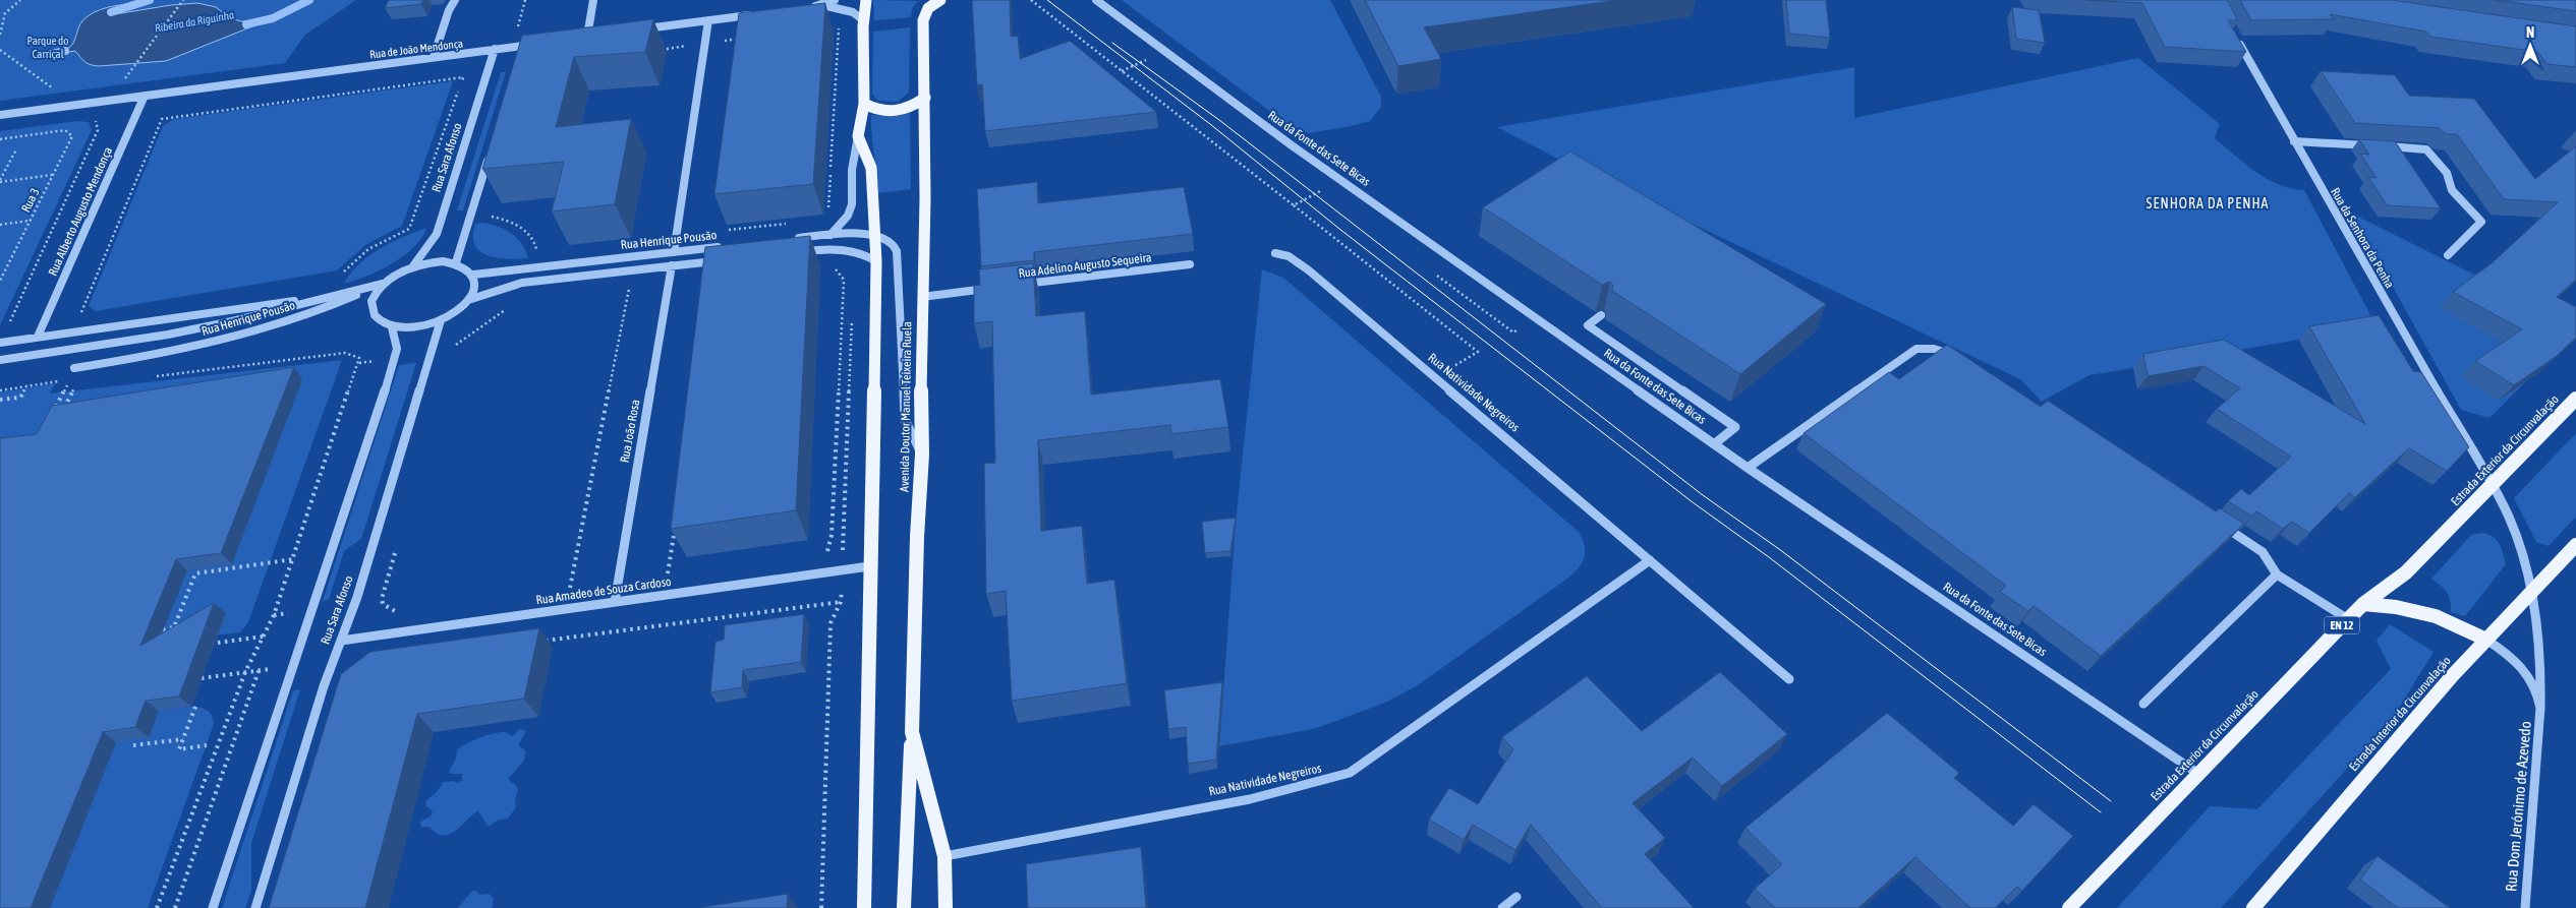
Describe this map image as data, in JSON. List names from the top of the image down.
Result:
{
  "streets": {
    "main road": [
      "Avenida Doutor Manuel Teixeira Ruela",
      "Estrada Exterior da Circunvalação",
      "EN 12",
      "Estrada Interior da Circunvalação"
    ],
    "street": [
      "Rua de João Mendonça",
      "Rua da Fonte das Sete Bicas",
      "Rua Sara Afonso",
      "Rua Alberto Augusto Mendonça",
      "Rua da Senhora da Penha",
      "Rua Henrique Pousão",
      "Rua Adelino Augusto Sequeira",
      "Rua Natividade Negreiros",
      "Rua João Rosa",
      "Rua Amadeo de Souza Cardoso",
      "Rua Dom Jerónimo de Azevedo"
    ],
    "path": ["Rua 3"]
  },
  "crossings": [
    ["Rua de João Mendonça", "Rua Sara Afonso"],
    ["Rua de João Mendonça", "Rua Alberto Augusto Mendonça"],
    ["Rua da Fonte das Sete Bicas", "Estrada Exterior da Circunvalação"],
    ["Rua Sara Afonso", "Rua Amadeo de Souza Cardoso"],
    ["Rua Alberto Augusto Mendonça", "Rua Henrique Pousão"],
    ["Rua da Senhora da Penha", "Estrada Exterior da Circunvalação"],
    ["Rua da Senhora da Penha", "Rua Dom Jerónimo de Azevedo"],
    ["Rua Henrique Pousão", "Rua João Rosa"],
    ["Rua Natividade Negreiros", "Avenida Doutor Manuel Teixeira Ruela"],
    ["Rua João Rosa", "Rua Amadeo de Souza Cardoso"],
    ["Estrada Exterior da Circunvalação", "Rua Dom Jerónimo de Azevedo"],
    ["Estrada Interior da Circunvalação", "Rua Dom Jerónimo de Azevedo"]
  ],
  "districts": ["SENHORA DA PENHA"],
  "water": ["Ribeira da Riguinha"],
  "parks": ["Parque do Carriçal"],
  "north": "top"
}
